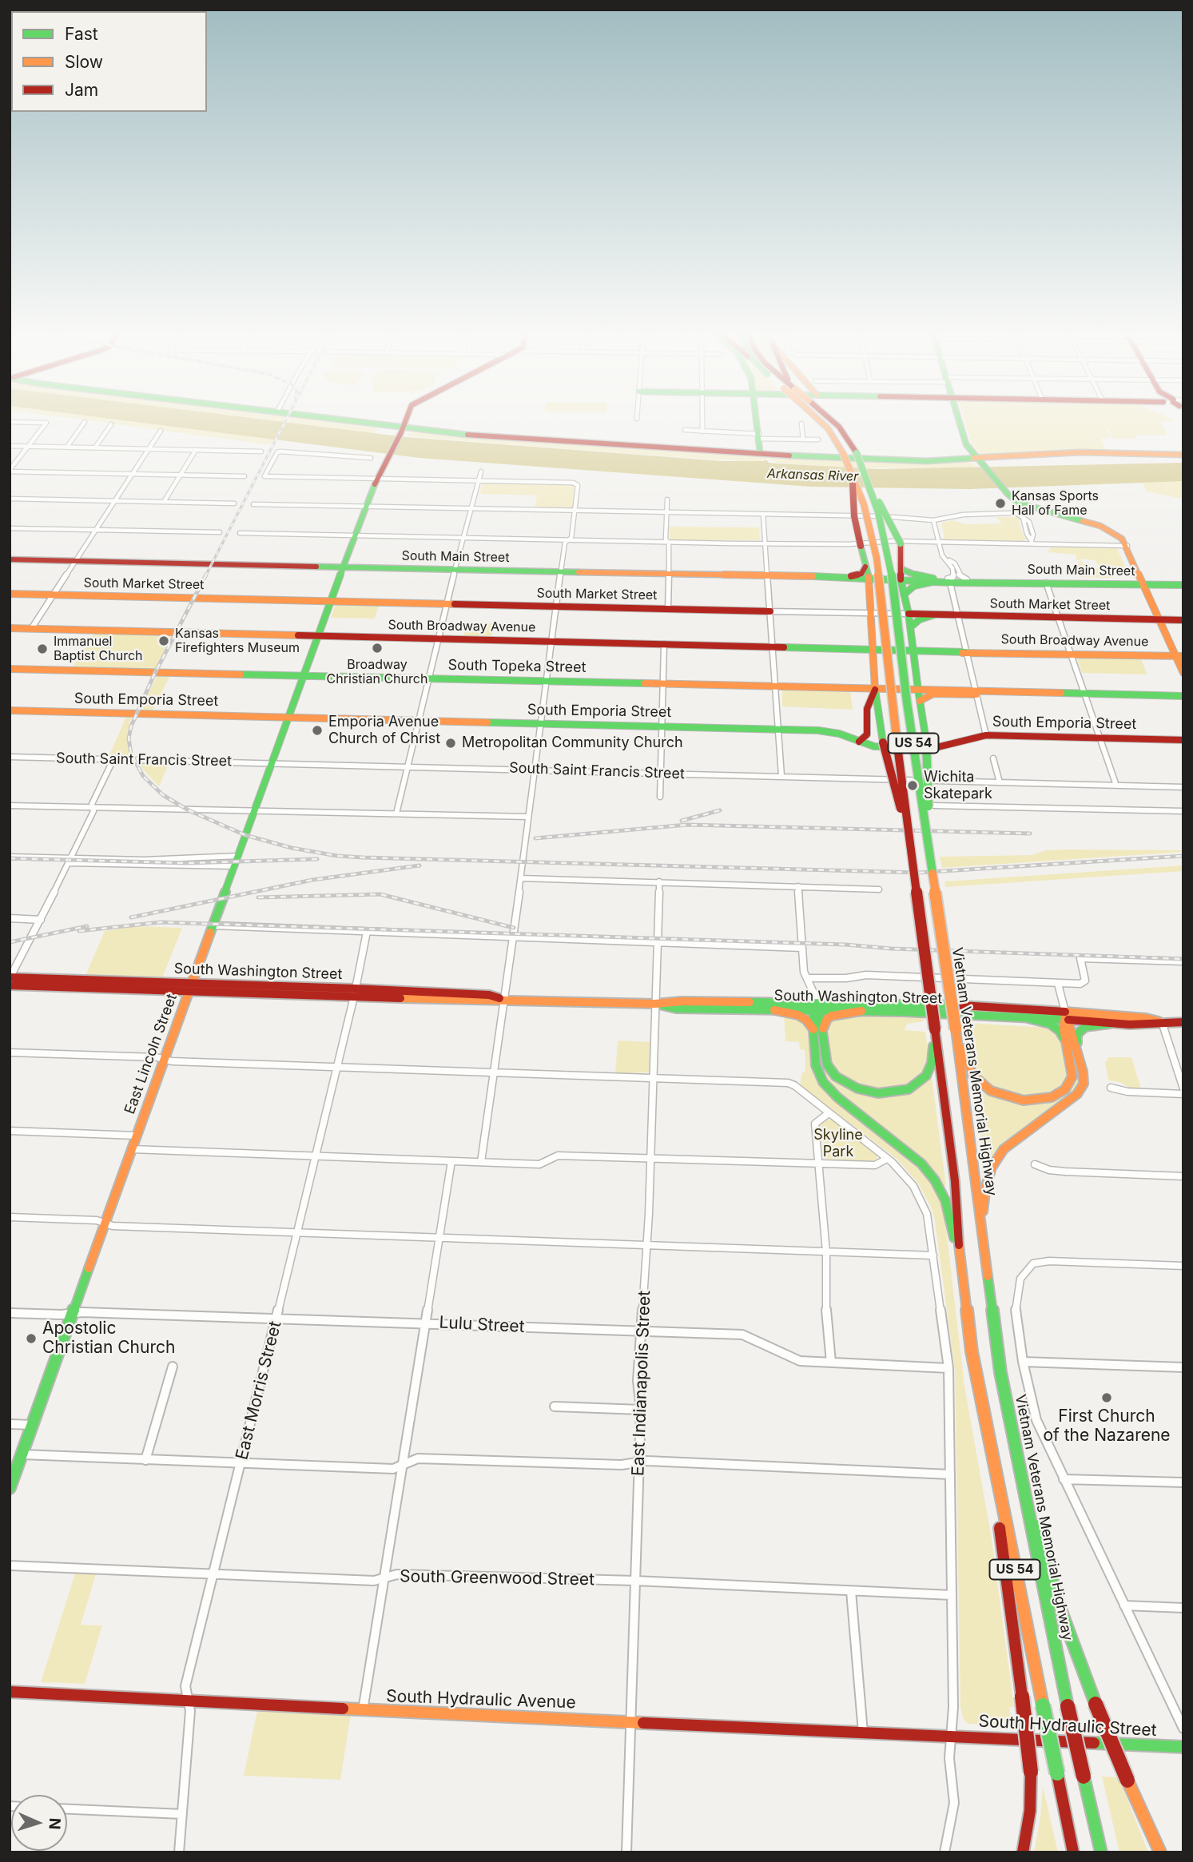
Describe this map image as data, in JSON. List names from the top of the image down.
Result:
{
  "streets": {
    "main road": [
      "South Main Street",
      "South Market Street",
      "South Broadway Avenue",
      "South Topeka Street",
      "South Emporia Street",
      "US 54",
      "South Washington Street",
      "East Lincoln Street",
      "Vietnam Veterans Memorial Highway",
      "South Hydraulic Avenue",
      "South Hydraulic Street"
    ],
    "street": [
      "South Saint Francis Street",
      "Lulu Street",
      "East Indianapolis Street",
      "East Morris Street",
      "South Greenwood Street"
    ]
  },
  "crossings": [
    ["South Main Street", "East Lincoln Street"],
    ["South Market Street", "East Lincoln Street"],
    ["South Broadway Avenue", "East Lincoln Street"],
    ["South Topeka Street", "East Lincoln Street"],
    ["South Emporia Street", "East Lincoln Street"],
    ["South Saint Francis Street", "East Lincoln Street"],
    ["South Washington Street", "East Lincoln Street"],
    ["South Washington Street", "East Indianapolis Street"],
    ["South Washington Street", "East Morris Street"],
    ["East Lincoln Street", "Lulu Street"],
    ["Lulu Street", "East Indianapolis Street"],
    ["Lulu Street", "East Morris Street"],
    ["East Indianapolis Street", "South Greenwood Street"],
    ["East Indianapolis Street", "South Hydraulic Avenue"],
    ["East Morris Street", "South Greenwood Street"],
    ["East Morris Street", "South Hydraulic Avenue"],
    ["South Hydraulic Avenue", "South Hydraulic Street"]
  ],
  "water": ["Arkansas River"],
  "parks": ["Skyline Park"],
  "places": [
    "Kansas Sports Hall of Fame",
    "Kansas Firefighters Museum",
    "Broadway Christian Church",
    "Immanuel Baptist Church",
    "Emporia Avenue Church of Christ",
    "Metropolitan Community Church",
    "Wichita Skatepark",
    "Apostolic Christian Church",
    "First Church of the Nazarene"
  ],
  "legend": ["Fast", "Slow", "Jam"],
  "north": "right"
}
